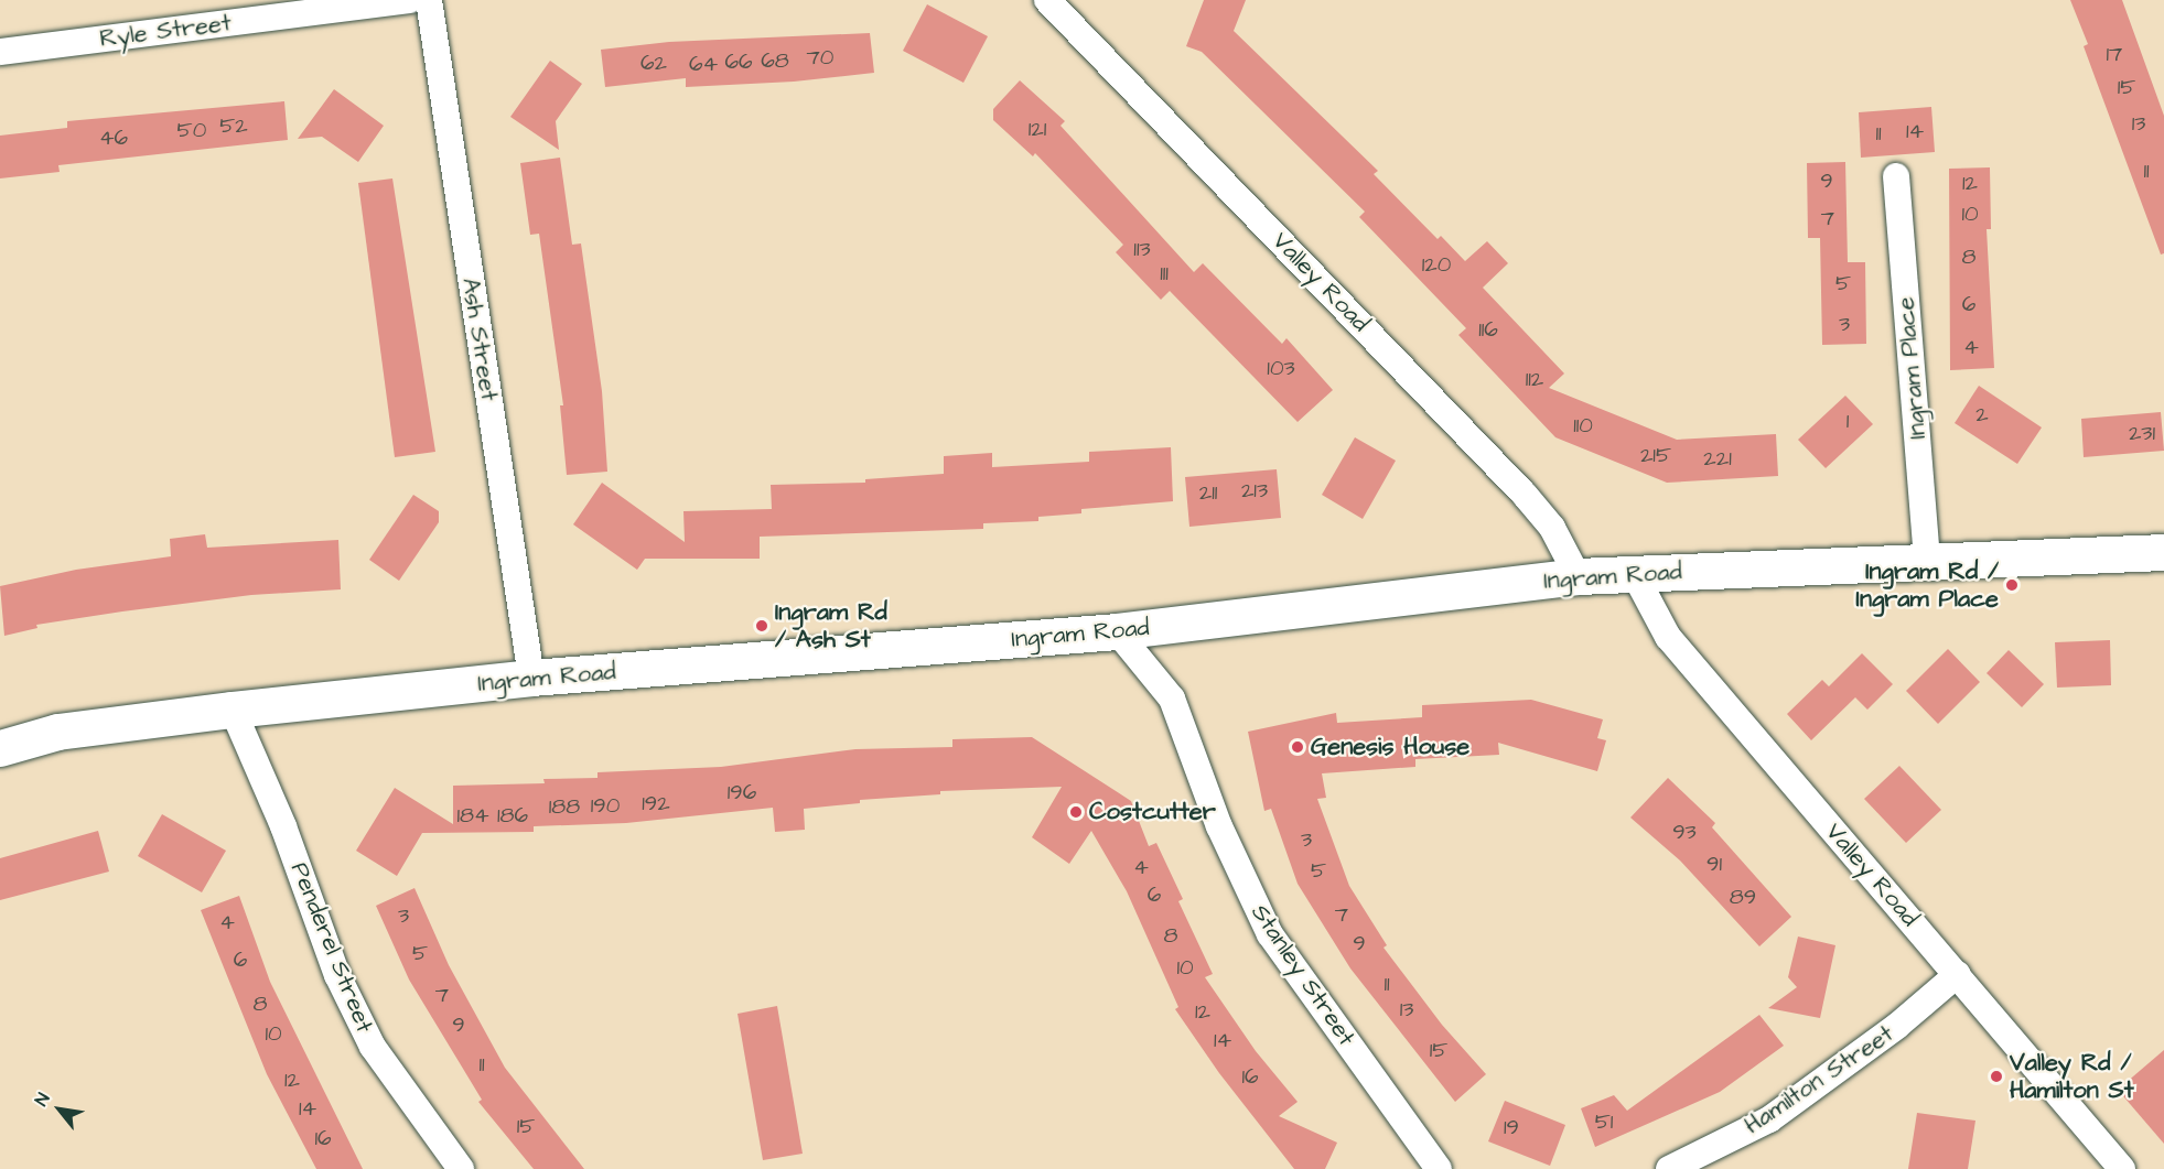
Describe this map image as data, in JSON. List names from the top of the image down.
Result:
{
  "streets": {
    "street": [
      "Ryle Street",
      "Valley Road",
      "Ash Street",
      "Ingram Place",
      "Ingram Road",
      "Penderel Street",
      "Stanley Street",
      "Hamilton Street"
    ]
  },
  "crossings": [
    ["Valley Road", "Ingram Road"],
    ["Valley Road", "Hamilton Street"],
    ["Ash Street", "Ingram Road"],
    ["Ingram Place", "Ingram Road"],
    ["Ingram Road", "Penderel Street"],
    ["Ingram Road", "Stanley Street"]
  ],
  "places": [
    "Ingram Rd / Ingram Place",
    "Ingram Rd / Ash St",
    "Genesis House",
    "Costcutter",
    "Valley Rd / Hamilton St"
  ],
  "house_numbers": [
    "17",
    "70",
    "68",
    "66",
    "62",
    "64",
    "15",
    "13",
    "52",
    "121",
    "50",
    "14",
    "11",
    "46",
    "11",
    "9",
    "12",
    "10",
    "7",
    "113",
    "8",
    "120",
    "111",
    "5",
    "6",
    "3",
    "116",
    "4",
    "103",
    "112",
    "2",
    "1",
    "110",
    "231",
    "215",
    "221",
    "213",
    "211",
    "196",
    "192",
    "190",
    "188",
    "184",
    "186",
    "93",
    "3",
    "91",
    "4",
    "5",
    "6",
    "89",
    "7",
    "3",
    "4",
    "8",
    "9",
    "5",
    "6",
    "10",
    "11",
    "7",
    "8",
    "13",
    "12",
    "9",
    "10",
    "14",
    "15",
    "11",
    "16",
    "12",
    "14",
    "51",
    "15",
    "19",
    "16"
  ],
  "north": "top left"
}
